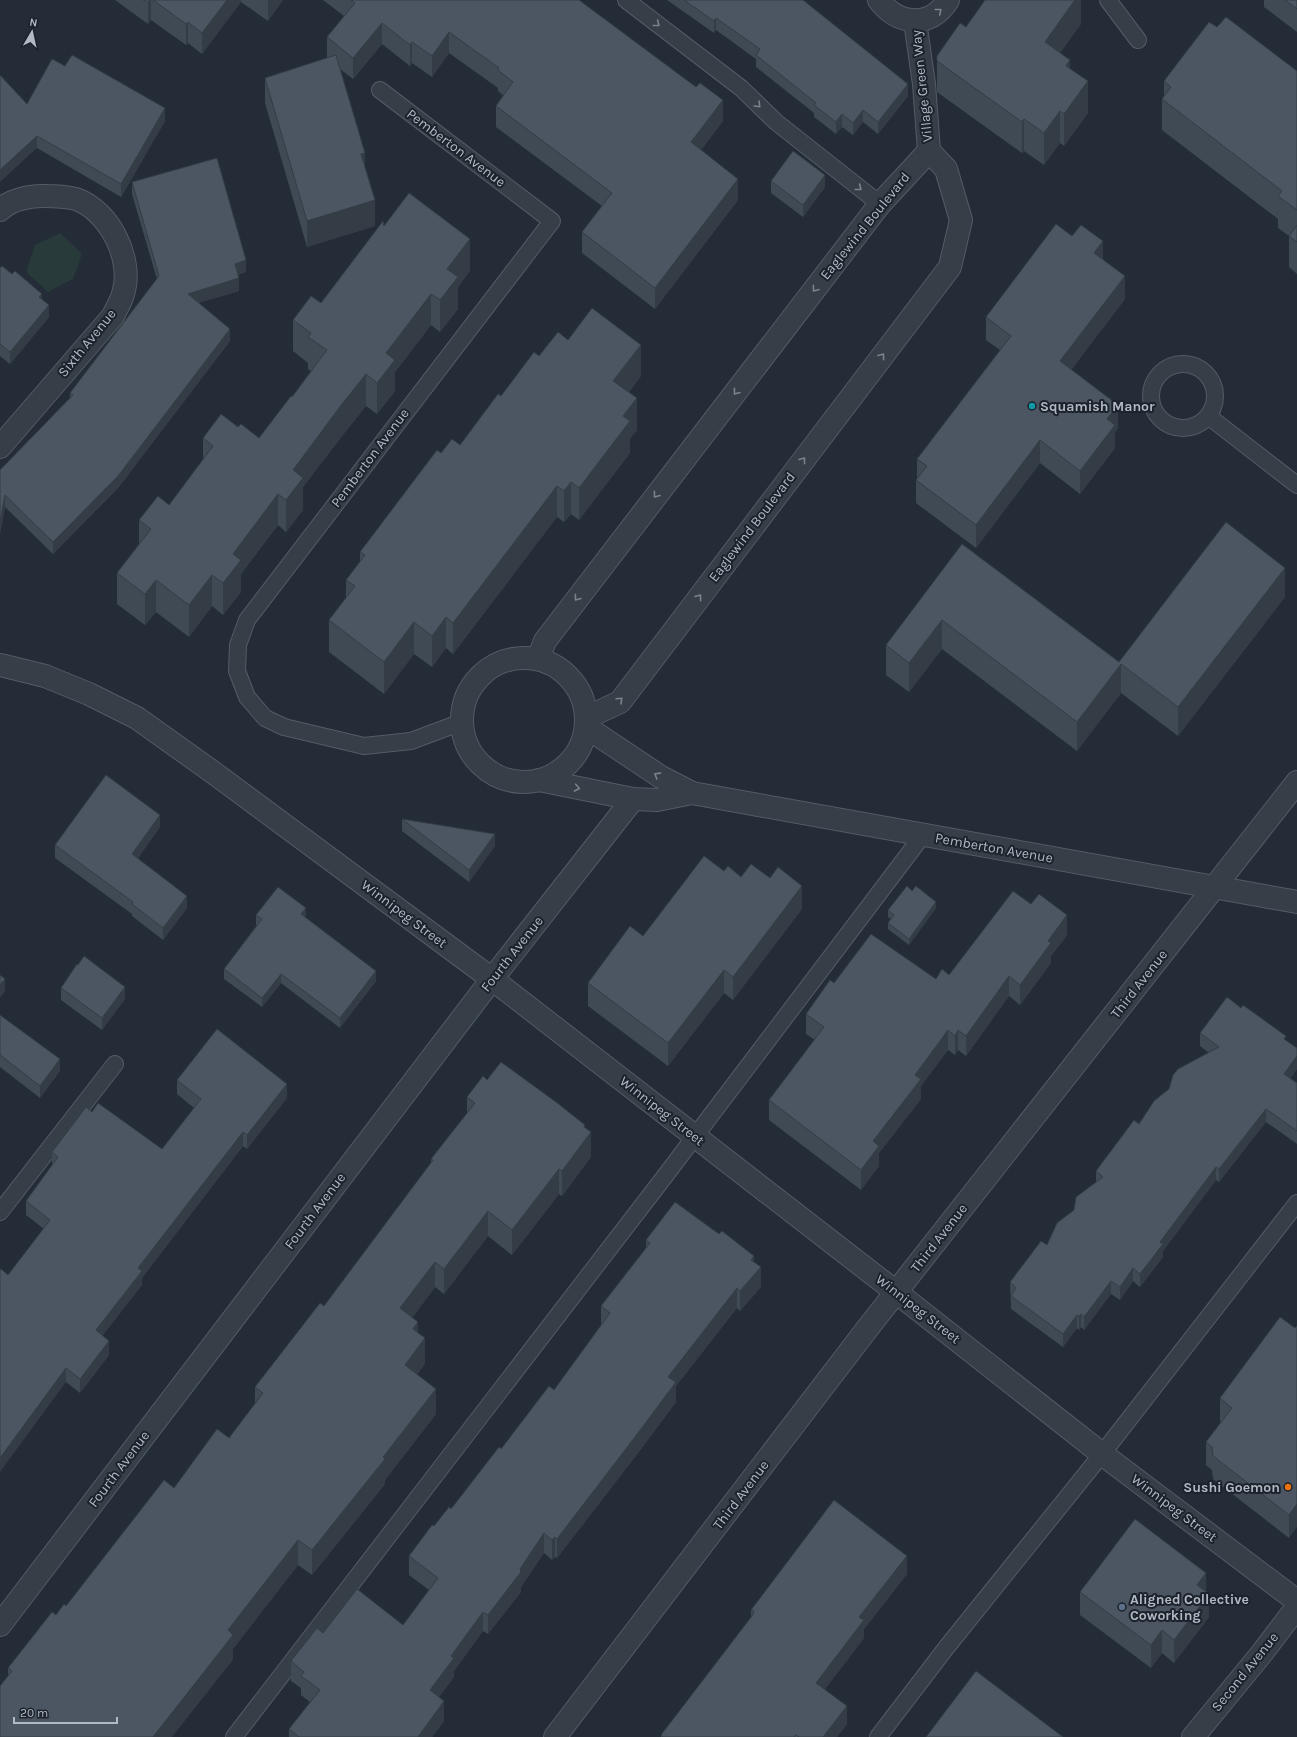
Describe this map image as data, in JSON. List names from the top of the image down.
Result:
{
  "streets": {
    "street": [
      "Village Green Way",
      "Pemberton Avenue",
      "Eaglewind Boulevard",
      "Sixth Avenue",
      "Winnipeg Street",
      "Fourth Avenue",
      "Third Avenue",
      "Second Avenue"
    ]
  },
  "crossings": [
    ["Village Green Way", "Eaglewind Boulevard"],
    ["Pemberton Avenue", "Eaglewind Boulevard"],
    ["Pemberton Avenue", "Fourth Avenue"],
    ["Pemberton Avenue", "Third Avenue"],
    ["Winnipeg Street", "Fourth Avenue"],
    ["Winnipeg Street", "Third Avenue"]
  ],
  "places": ["Squamish Manor", "Sushi Goemon", "Aligned Collective Coworking"],
  "scale_bar": "20 m",
  "north": "top"
}
